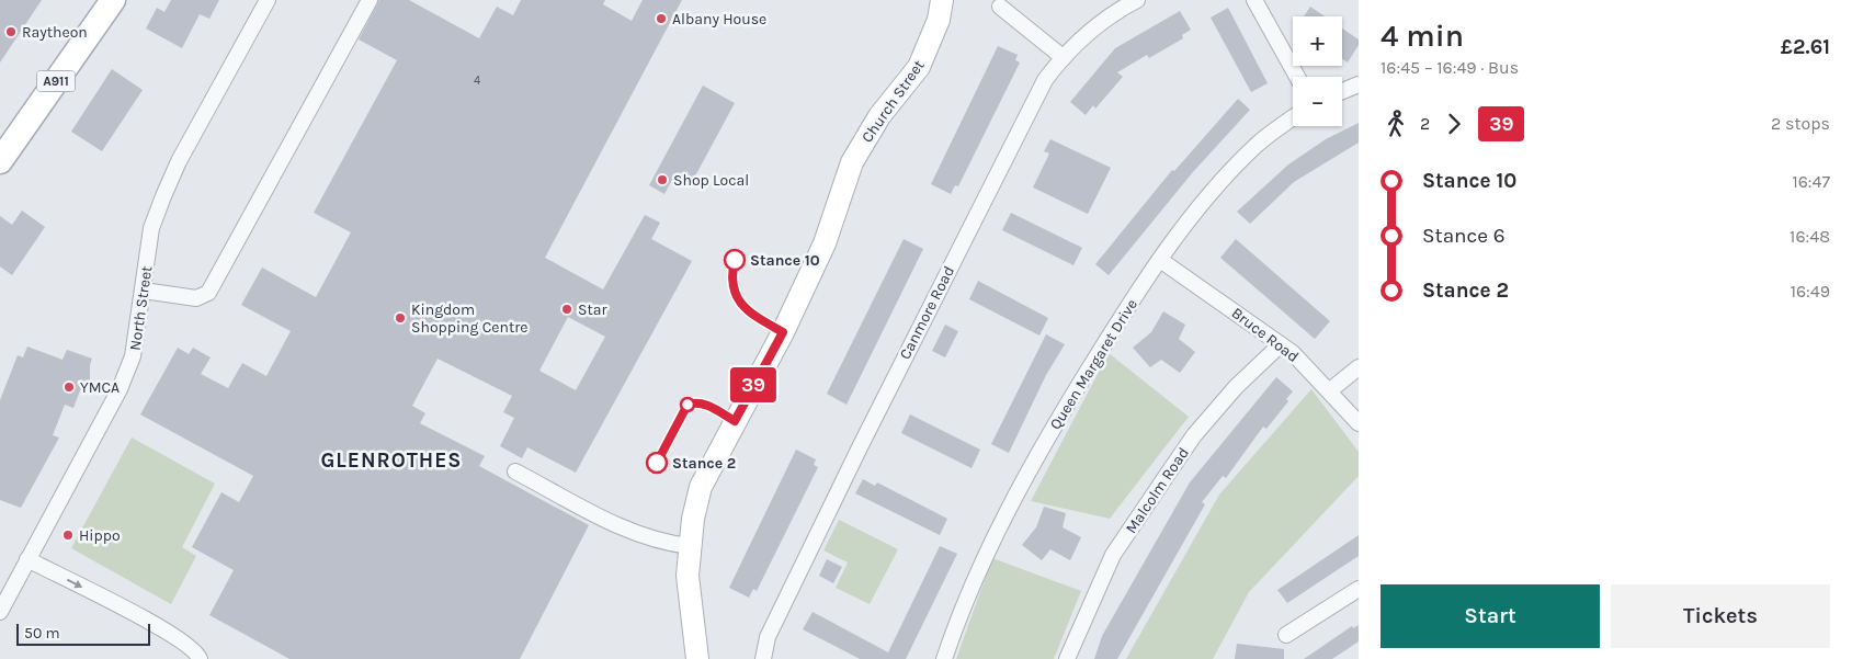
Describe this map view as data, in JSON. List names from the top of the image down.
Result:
{
  "streets": {
    "main road": ["A911"],
    "street": [
      "Church Street",
      "North Street",
      "Canmore Road",
      "Bruce Road",
      "Queen Margaret Drive",
      "Malcolm Road"
    ]
  },
  "crossings": [
    ["Bruce Road", "Queen Margaret Drive"],
    ["Bruce Road", "Malcolm Road"]
  ],
  "districts": ["GLENROTHES"],
  "places": [
    "Albany House",
    "Raytheon",
    "Shop Local",
    "Stance 10",
    "Star",
    "Kingdom Shopping Centre",
    "YMCA",
    "Stance 2",
    "Hippo"
  ],
  "lines": ["bus line 39"],
  "house_numbers": ["4"],
  "scale_bar": "50 m",
  "page": {
    "on_map": "39",
    "heading": ["4 min", "16:45 – 16:49 · Bus", "£2.61"],
    "map_buttons": ["+", "−"],
    "legs": ["2", "39", "2 stops"],
    "list": [
      {
        "name": "Stance 10",
        "value": "16:47"
      },
      {
        "name": "Stance 6",
        "value": "16:48"
      },
      {
        "name": "Stance 2",
        "value": "16:49"
      }
    ],
    "buttons": ["Start", "Tickets"],
    "scale": "50 m"
  }
}
